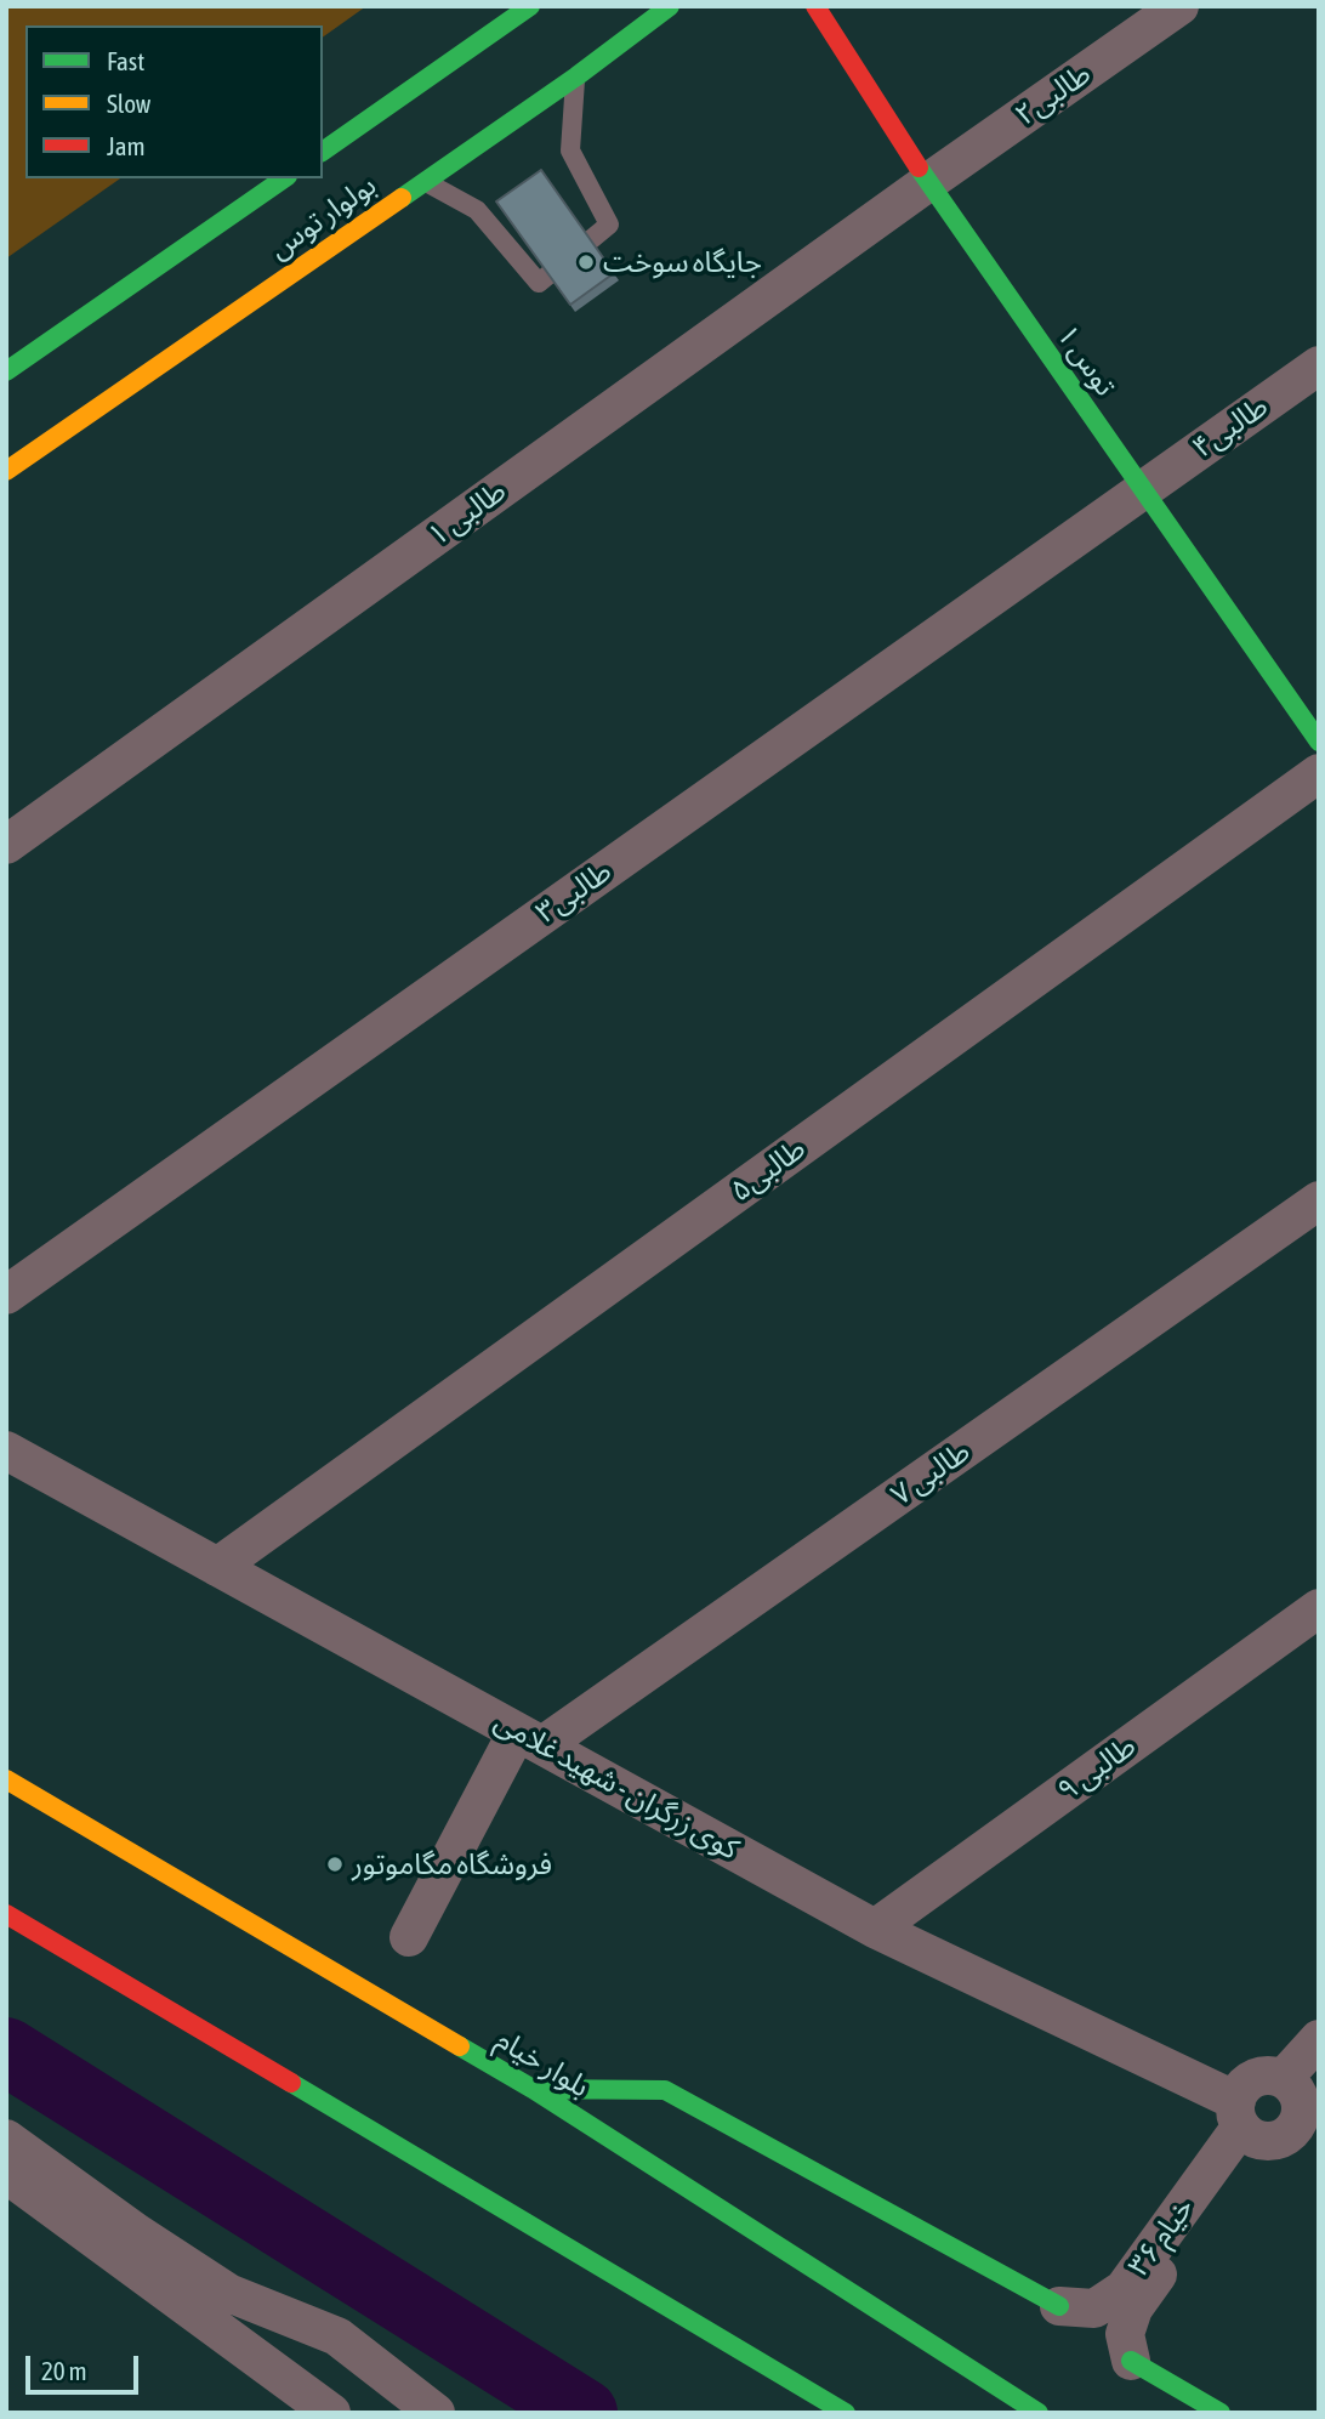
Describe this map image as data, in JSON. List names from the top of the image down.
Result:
{
  "streets": {
    "main road": ["بولوار توس", "توس ۱", "بلوار خیام"],
    "street": [
      "طالبی۲",
      "طالبی۴",
      "طالبی ۱",
      "طالبی۳",
      "طالبی۵",
      "طالبی ۷",
      "طالبی ۹",
      "کوی زرگران - شهید غلامی",
      "خیام ۳۶"
    ]
  },
  "crossings": [
    ["طالبی۲", "توس ۱"],
    ["طالبی۲", "طالبی ۱"],
    ["توس ۱", "طالبی۴"],
    ["توس ۱", "طالبی ۱"],
    ["توس ۱", "طالبی۳"],
    ["طالبی۴", "طالبی۳"],
    ["طالبی۵", "کوی زرگران - شهید غلامی"],
    ["طالبی ۷", "کوی زرگران - شهید غلامی"],
    ["طالبی ۹", "کوی زرگران - شهید غلامی"],
    ["کوی زرگران - شهید غلامی", "خیام ۳۶"]
  ],
  "places": ["جایگاه سوخت", "فروشگاه مگاموتور"],
  "legend": ["Fast", "Slow", "Jam"],
  "scale_bar": "20 m"
}
